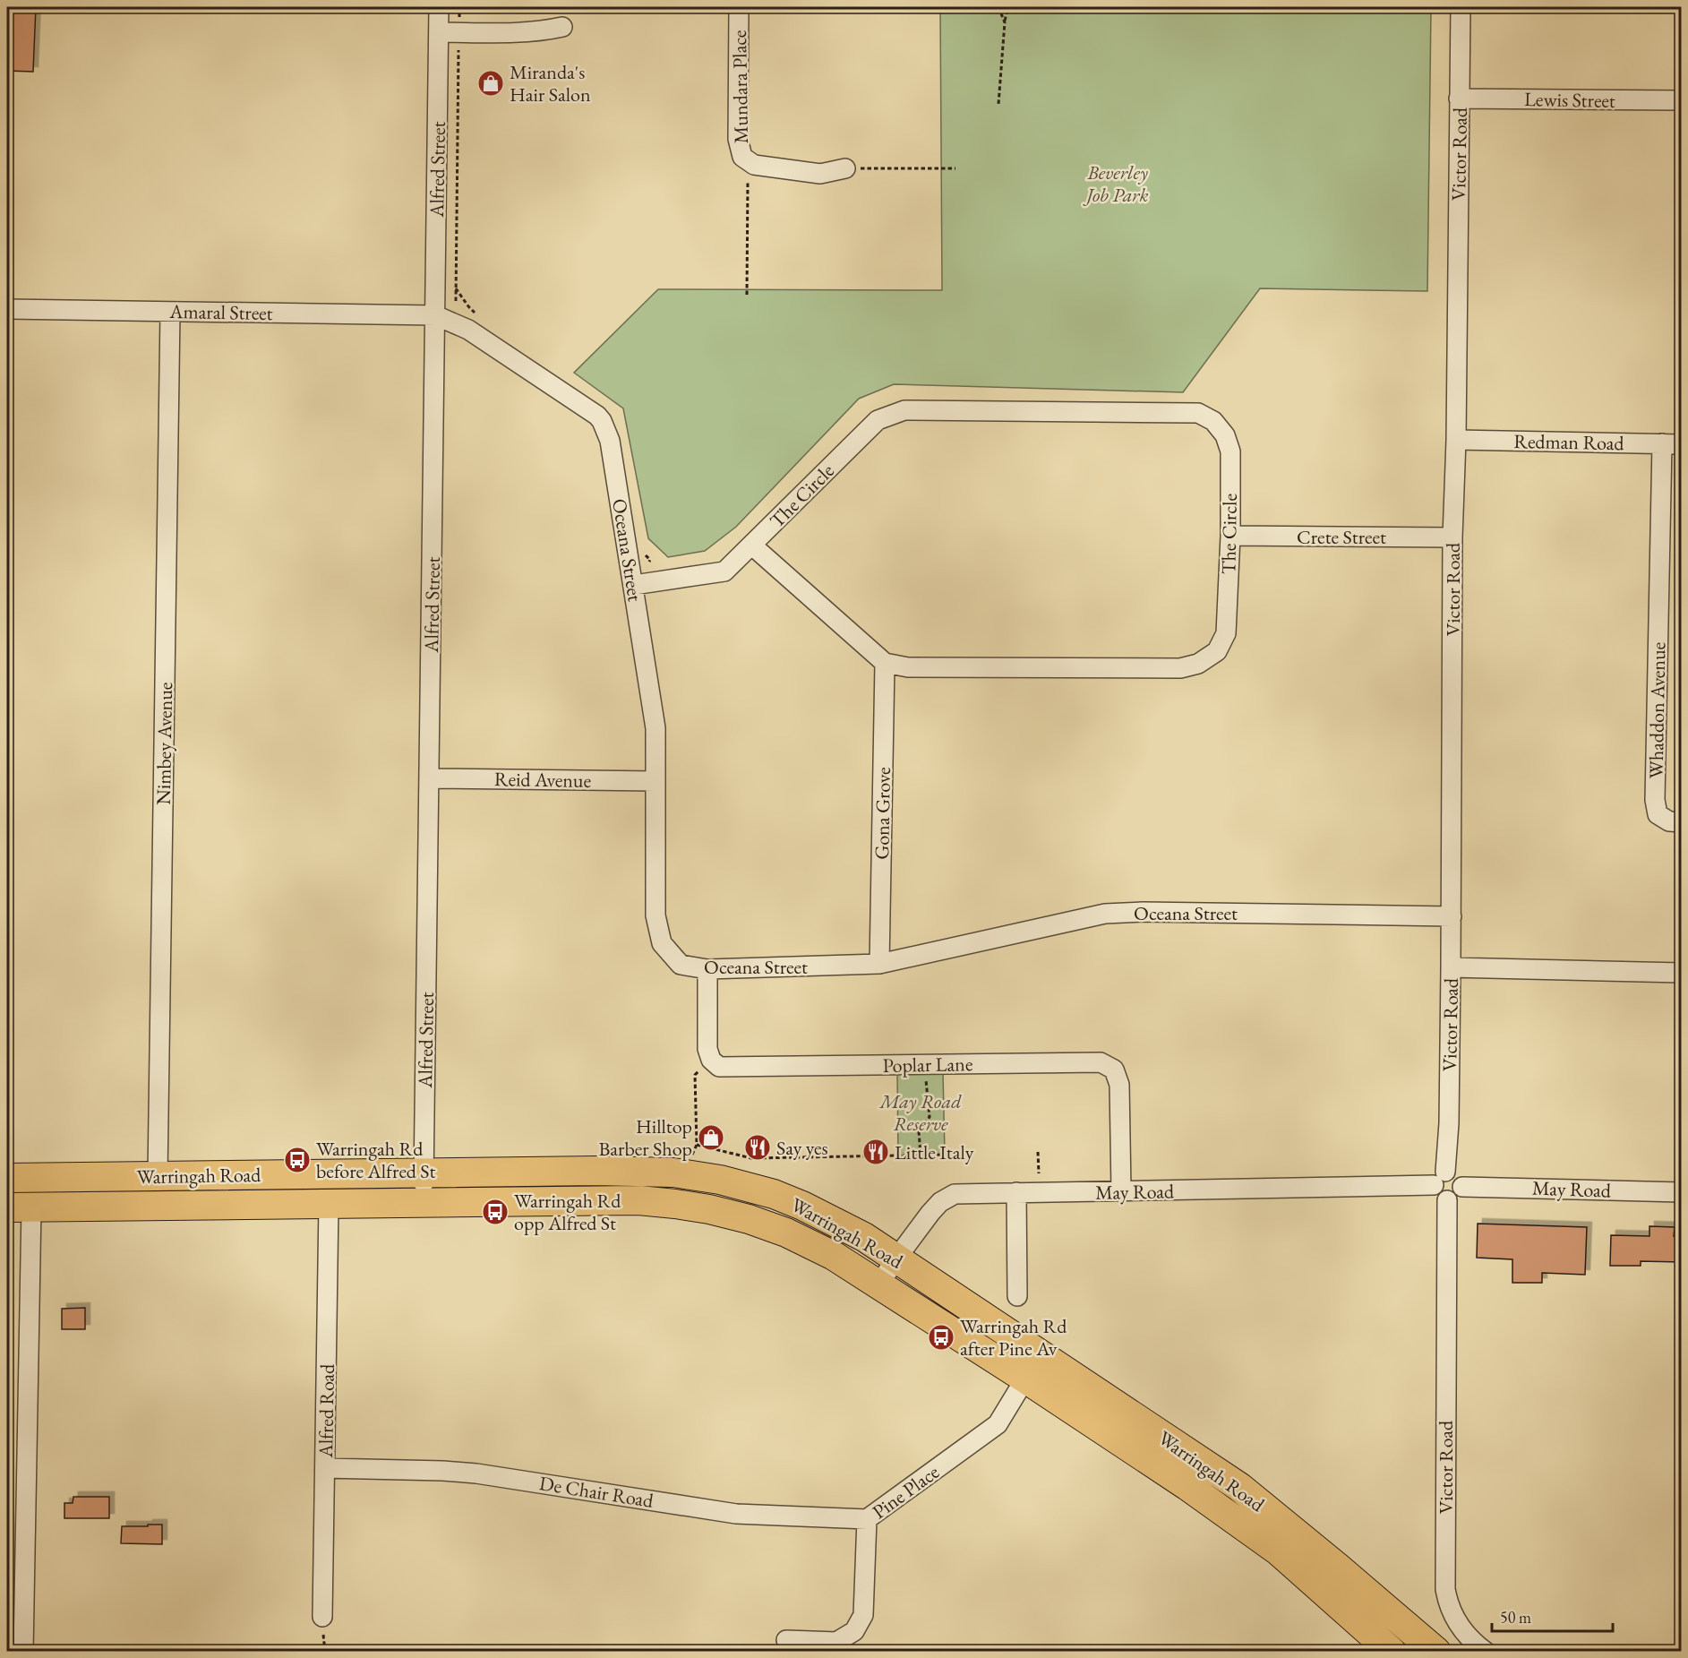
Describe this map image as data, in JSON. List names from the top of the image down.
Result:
{
  "streets": {
    "highway": ["Warringah Road"],
    "street": [
      "Mundara Place",
      "Lewis Street",
      "Victor Road",
      "Alfred Street",
      "Amaral Street",
      "Redman Road",
      "The Circle",
      "Crete Street",
      "Oceana Street",
      "Whaddon Avenue",
      "Nimbey Avenue",
      "Reid Avenue",
      "Gona Grove",
      "Poplar Lane",
      "May Road",
      "Alfred Road",
      "De Chair Road",
      "Pine Place"
    ]
  },
  "crossings": [
    ["Lewis Street", "Victor Road"],
    ["Victor Road", "Redman Road"],
    ["Victor Road", "Crete Street"],
    ["Victor Road", "Oceana Street"],
    ["Victor Road", "May Road"],
    ["Alfred Street", "Amaral Street"],
    ["Alfred Street", "Oceana Street"],
    ["Alfred Street", "Reid Avenue"],
    ["Alfred Street", "Warringah Road"],
    ["Amaral Street", "Oceana Street"],
    ["Amaral Street", "Nimbey Avenue"],
    ["Redman Road", "Whaddon Avenue"],
    ["The Circle", "Crete Street"],
    ["The Circle", "Oceana Street"],
    ["The Circle", "Gona Grove"],
    ["Oceana Street", "Reid Avenue"],
    ["Oceana Street", "Gona Grove"],
    ["Nimbey Avenue", "Warringah Road"],
    ["Poplar Lane", "May Road"],
    ["Warringah Road", "May Road"],
    ["Warringah Road", "Alfred Road"],
    ["Warringah Road", "Pine Place"],
    ["Alfred Road", "De Chair Road"],
    ["De Chair Road", "Pine Place"]
  ],
  "parks": ["Beverley Job Park", "May Road Reserve"],
  "places": {
    "shop": ["Miranda's Hair Salon", "Hilltop Barber Shop"],
    "restaurant": ["Say yes", "Little Italy"],
    "bus stop": ["Warringah Rd before Alfred St", "Warringah Rd opp Alfred St", "Warringah Rd after Pine Av"]
  },
  "scale_bar": "50 m"
}
